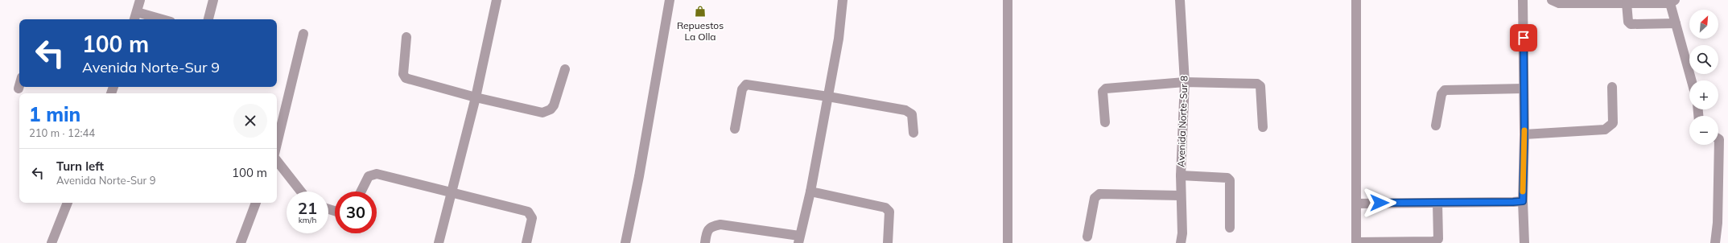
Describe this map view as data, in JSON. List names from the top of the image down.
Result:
{
  "streets": {
    "street": ["Avenida Norte-Sur 8"]
  },
  "places": {
    "shop": ["Repuestos La Olla"]
  },
  "north": "top right",
  "page": {
    "map_buttons": ["+", "−"],
    "turn": ["100 m", "Avenida Norte-Sur 9"],
    "heading": ["1 min", "210 m · 12:44"],
    "list": [
      {
        "name": "Turn left",
        "note": "Avenida Norte-Sur 9",
        "value": "100 m"
      }
    ],
    "speed": "21 km/h",
    "limit": "30"
  }
}
